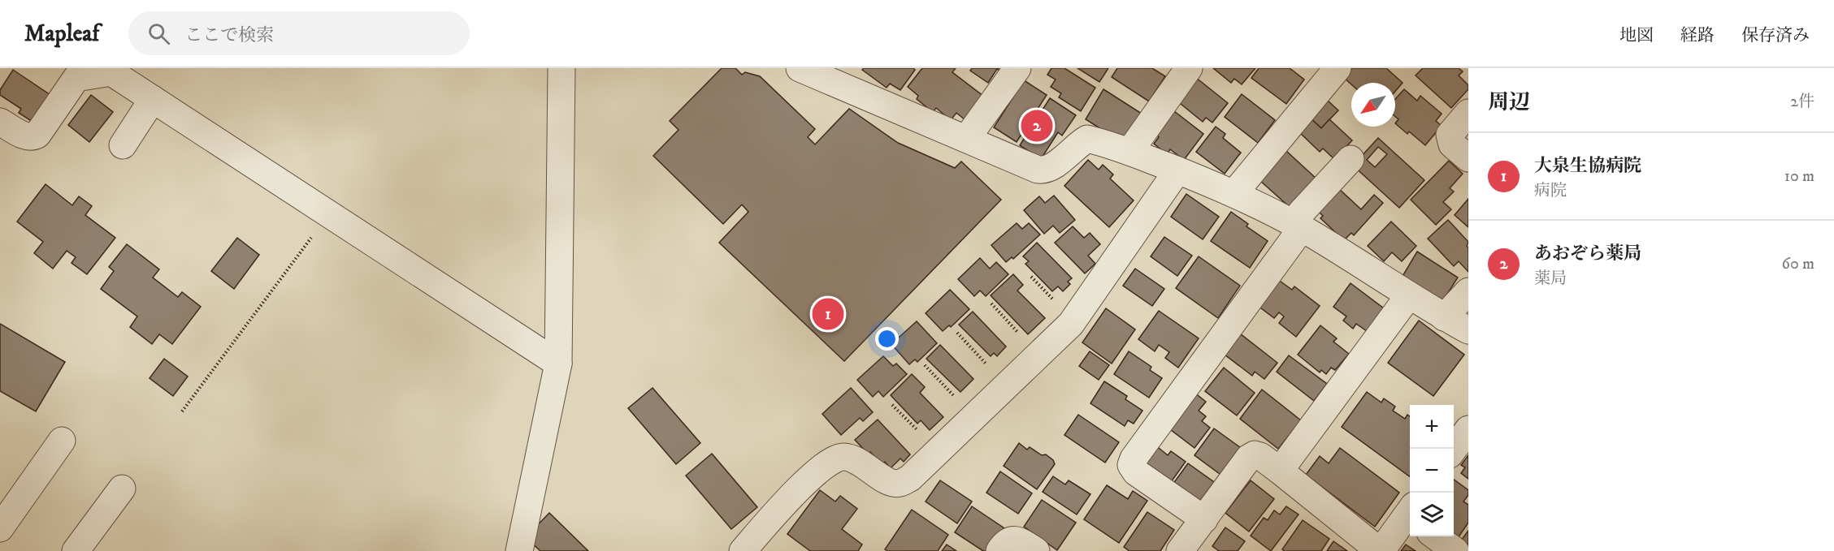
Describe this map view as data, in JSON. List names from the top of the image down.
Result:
{
  "north": "bottom left",
  "page": {
    "header": "Mapleaf",
    "search": "ここで検索",
    "nav": ["地図", "経路", "保存済み"],
    "heading": ["周辺", "2件"],
    "pins": ["2", "1"],
    "list": [
      {
        "mark": "1",
        "name": "大泉生協病院",
        "note": "病院",
        "value": "10 m"
      },
      {
        "mark": "2",
        "name": "あおぞら薬局",
        "note": "薬局",
        "value": "60 m"
      }
    ],
    "map_buttons": ["+", "−"]
  }
}
